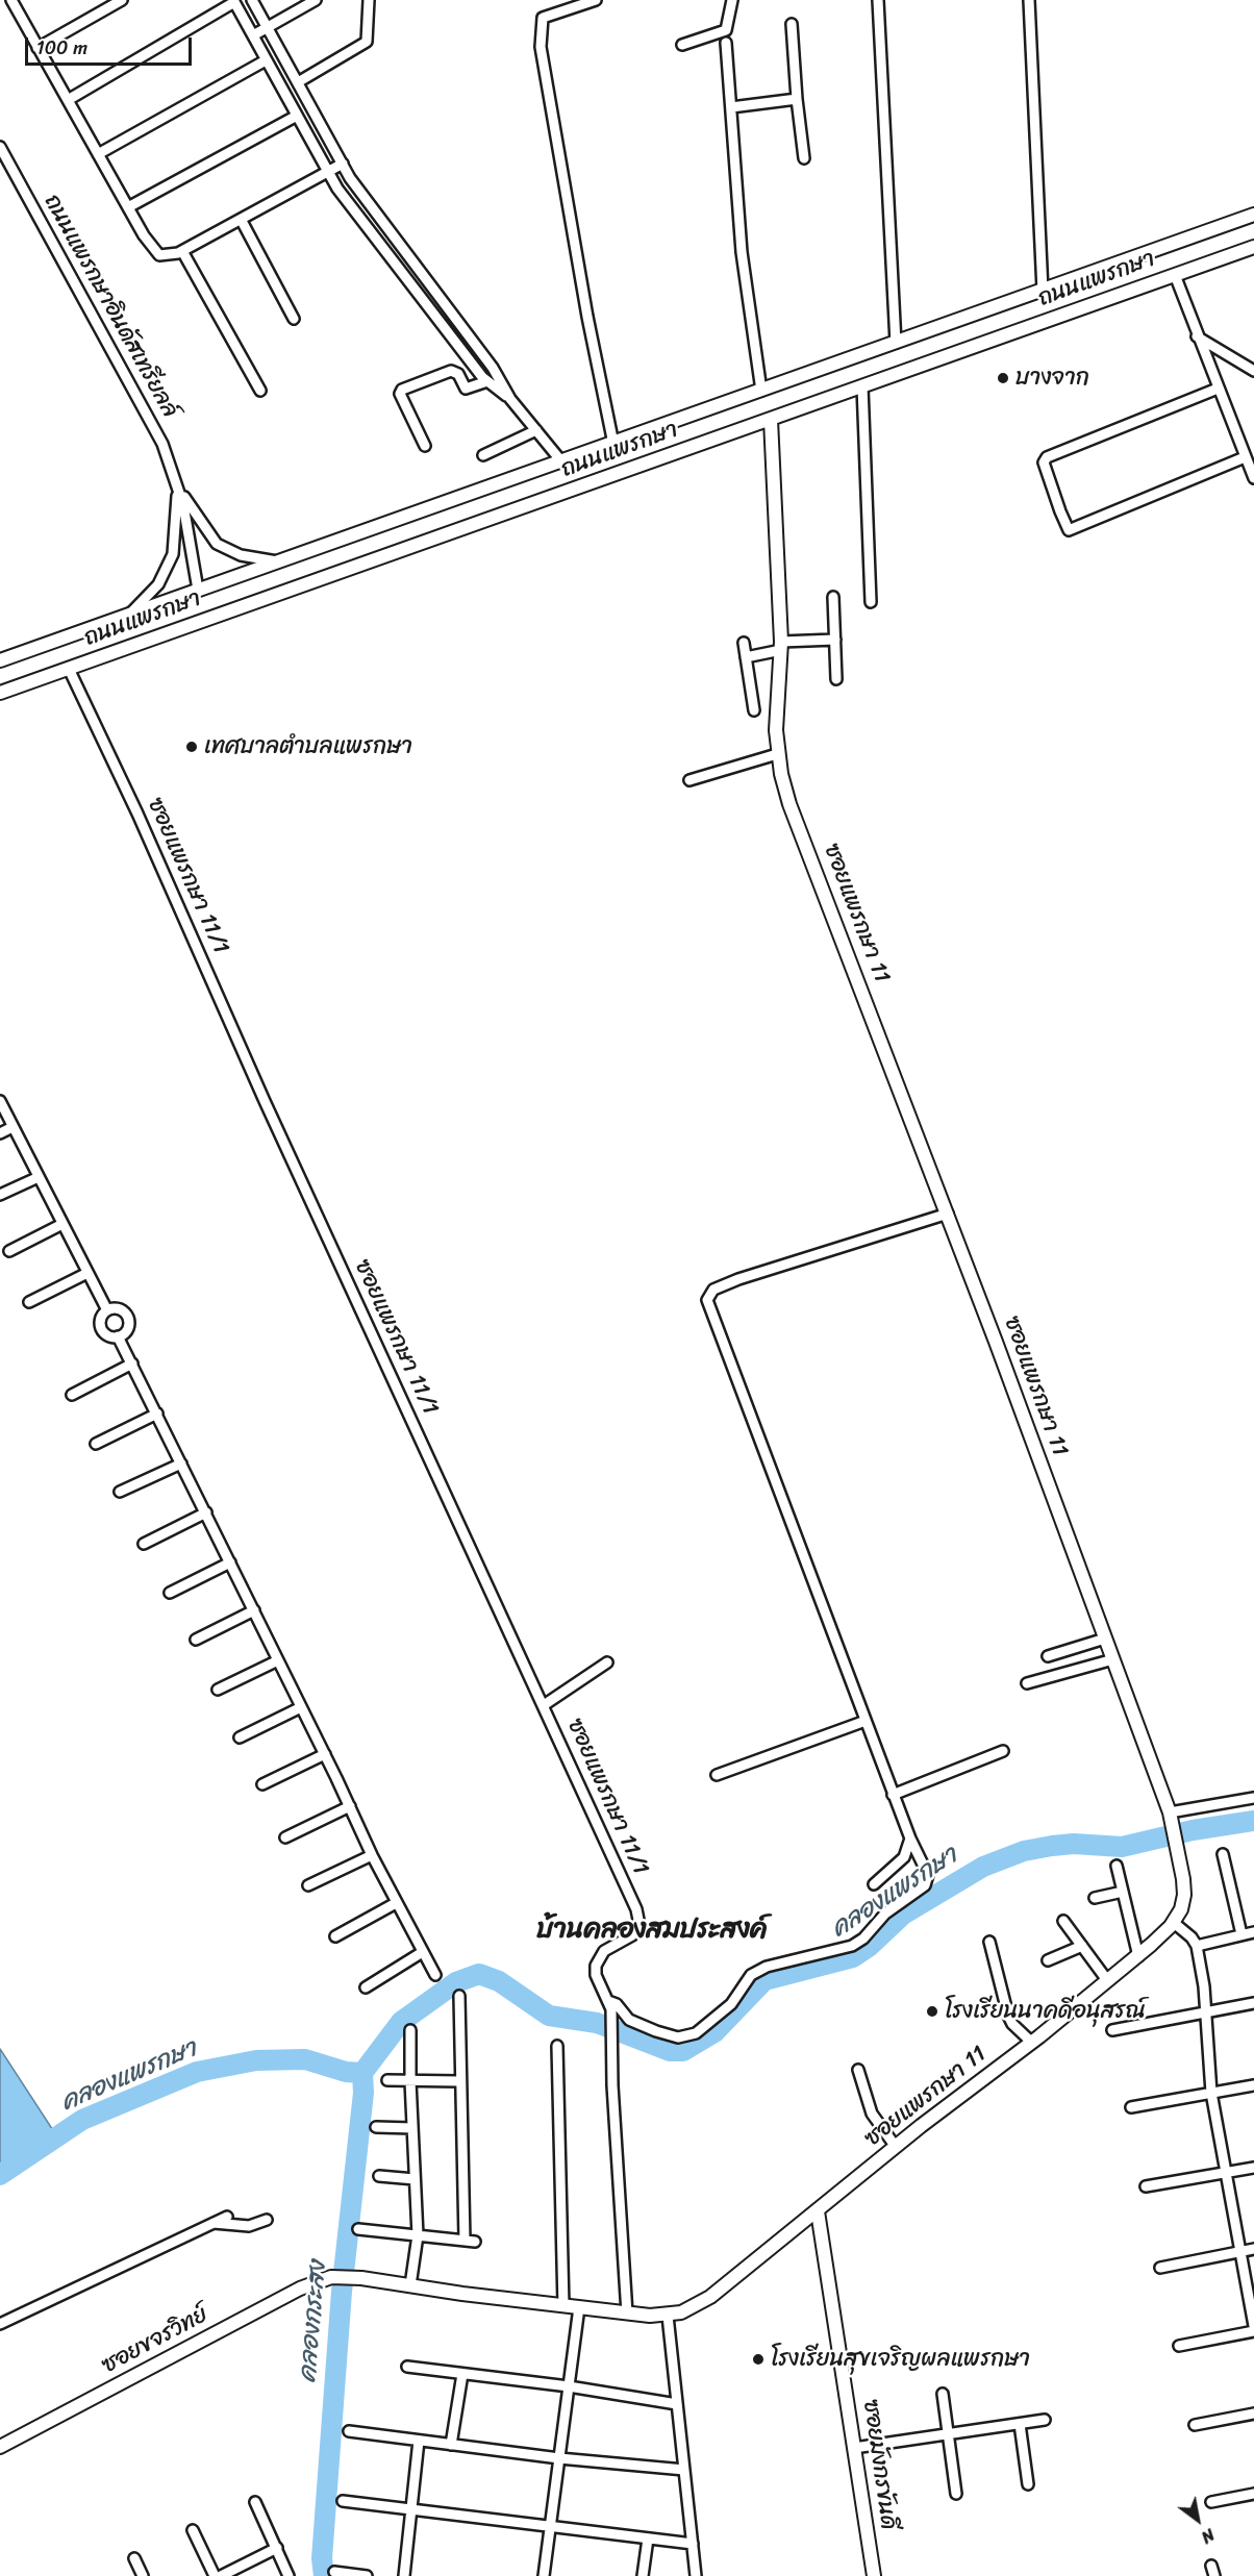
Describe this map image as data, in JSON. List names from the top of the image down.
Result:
{
  "streets": {
    "street": [
      "ถนนแพรกษา",
      "ถนนแพรกษาอินดัสเทรียลล์",
      "ซอยแพรกษา 11/1",
      "ซอยแพรกษา 11",
      "ซอยขจรวิทย์",
      "ซอยมังกรขันดี"
    ]
  },
  "crossings": [
    ["ถนนแพรกษา", "ถนนแพรกษาอินดัสเทรียลล์"],
    ["ถนนแพรกษา", "ซอยแพรกษา 11/1"],
    ["ถนนแพรกษา", "ซอยแพรกษา 11"],
    ["ซอยแพรกษา 11", "ซอยมังกรขันดี"]
  ],
  "districts": ["บ้านคลองสมประสงค์"],
  "water": ["คลองแพรกษา", "คลองกระสง"],
  "places": [
    "บางจาก",
    "เทศบาลตำบลแพรกษา",
    "โรงเรียนนาคดีอนุสรณ์",
    "โรงเรียนสุขเจริญผลแพรกษา"
  ],
  "scale_bar": "100 m",
  "north": "bottom right"
}
